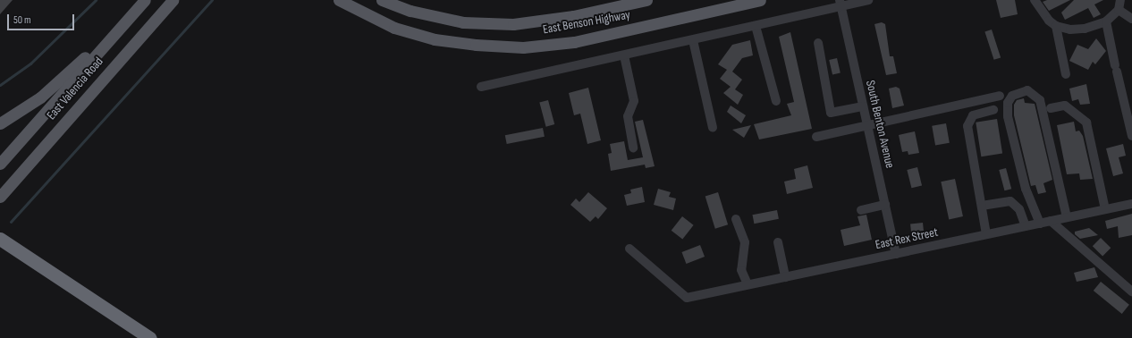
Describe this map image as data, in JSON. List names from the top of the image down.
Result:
{
  "streets": {
    "main road": ["East Benson Highway", "East Valencia Road"],
    "street": ["South Benton Avenue", "East Rex Street"]
  },
  "crossings": [
    ["South Benton Avenue", "East Rex Street"]
  ],
  "scale_bar": "50 m"
}
